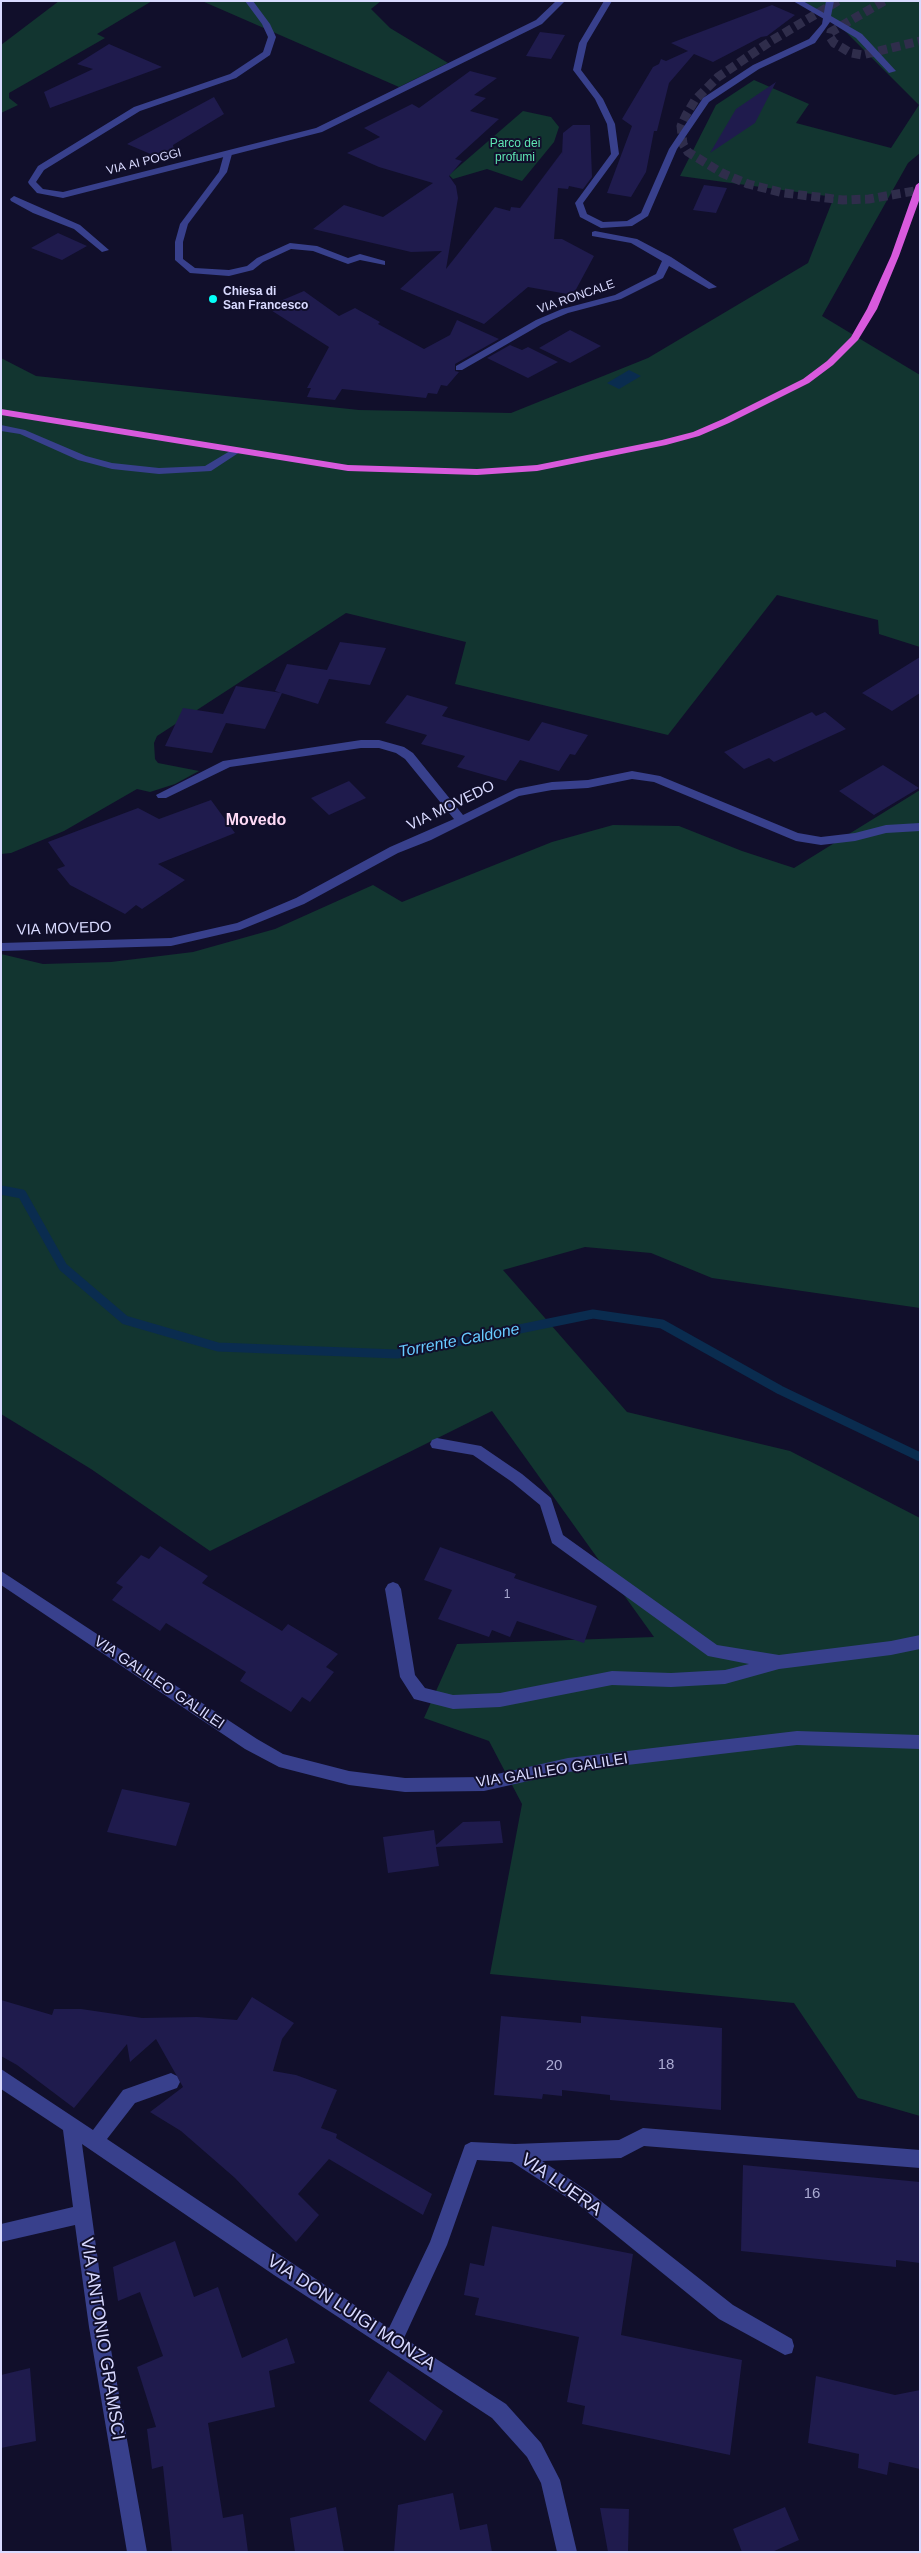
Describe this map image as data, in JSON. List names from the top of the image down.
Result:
{
  "streets": {
    "street": [
      "VIA AI POGGI",
      "VIA RONCALE",
      "VIA MOVEDO",
      "VIA GALILEO GALILEI",
      "VIA LUERA",
      "VIA DON LUIGI MONZA",
      "VIA ANTONIO GRAMSCI"
    ]
  },
  "crossings": [
    ["VIA LUERA", "VIA DON LUIGI MONZA"],
    ["VIA DON LUIGI MONZA", "VIA ANTONIO GRAMSCI"]
  ],
  "districts": ["Movedo"],
  "water": ["Torrente Caldone"],
  "parks": ["Parco dei profumi"],
  "places": ["Chiesa di San Francesco"],
  "house_numbers": [
    "1",
    "18",
    "20",
    "16"
  ]
}
